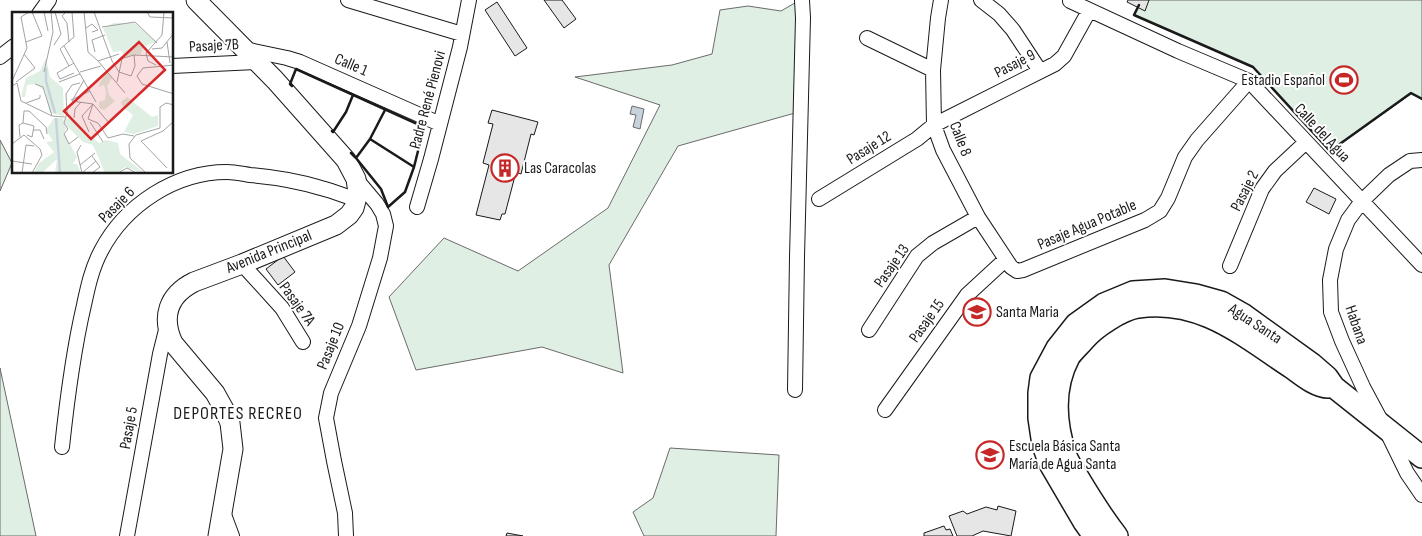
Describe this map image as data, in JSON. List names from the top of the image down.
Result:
{
  "streets": {
    "main road": ["Agua Santa"],
    "street": [
      "Pasaje 7B",
      "Pasaje 9",
      "Calle 1",
      "Padre René Pienovi",
      "Calle del Agua",
      "Calle 8",
      "Pasaje 12",
      "Pasaje 2",
      "Pasaje 6",
      "Pasaje Agua Potable",
      "Avenida Principal",
      "Pasaje 13",
      "Pasaje 7A",
      "Pasaje 15",
      "Habana",
      "Pasaje 10",
      "Pasaje 5"
    ]
  },
  "crossings": [
    ["Pasaje 7B", "Calle 1"],
    ["Pasaje 9", "Calle del Agua"],
    ["Pasaje 9", "Calle 8"],
    ["Pasaje 9", "Pasaje 12"],
    ["Calle 1", "Padre René Pienovi"],
    ["Calle del Agua", "Pasaje 2"],
    ["Calle del Agua", "Pasaje Agua Potable"],
    ["Calle del Agua", "Habana"],
    ["Calle 8", "Pasaje 12"],
    ["Calle 8", "Pasaje Agua Potable"],
    ["Calle 8", "Pasaje 13"],
    ["Calle 8", "Pasaje 15"],
    ["Pasaje 6", "Avenida Principal"],
    ["Avenida Principal", "Pasaje 7A"],
    ["Avenida Principal", "Pasaje 5"],
    ["Agua Santa", "Habana"]
  ],
  "districts": ["DEPORTES RECREO"],
  "places": {
    "sports": ["Estadio Español"],
    "building": ["Las Caracolas"],
    "school or university": ["Santa Maria", "Escuela Básica Santa María de Agua Santa"]
  }
}
